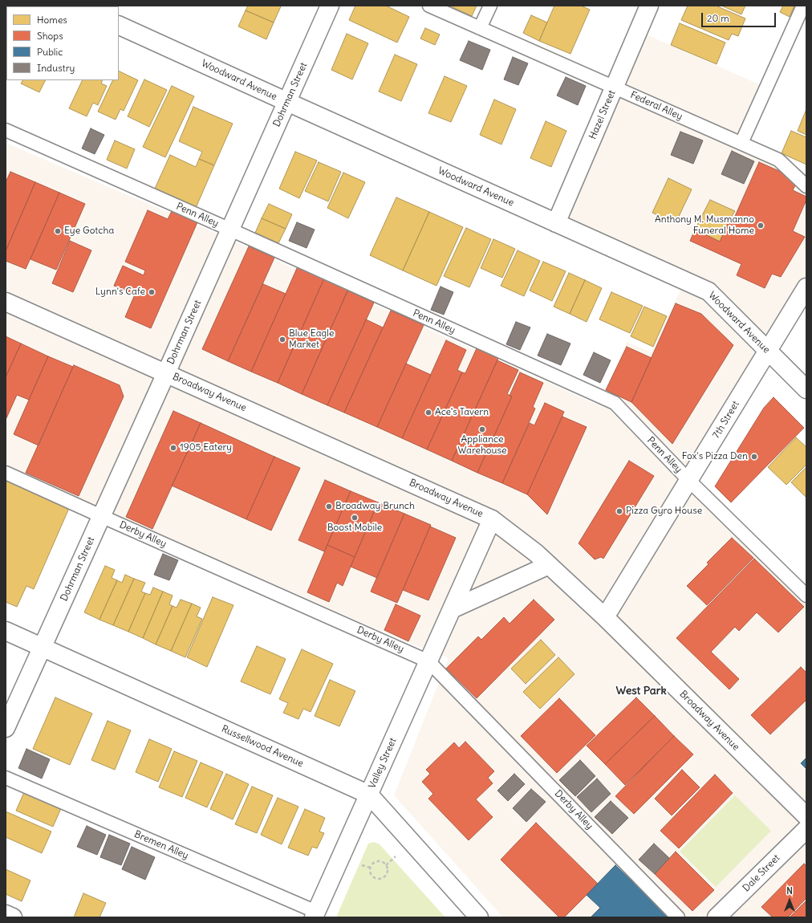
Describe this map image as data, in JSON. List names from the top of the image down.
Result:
{
  "streets": {
    "street": [
      "Woodward Avenue",
      "Dohrman Street",
      "Hazel Street",
      "Broadway Avenue",
      "7th Street",
      "Russellwood Avenue",
      "Valley Street",
      "Dale Street"
    ],
    "lane": [
      "Federal Alley",
      "Penn Alley",
      "Derby Alley",
      "Bremen Alley"
    ]
  },
  "crossings": [
    ["Woodward Avenue", "Dohrman Street"],
    ["Woodward Avenue", "Hazel Street"],
    ["Woodward Avenue", "7th Street"],
    ["Dohrman Street", "Penn Alley"],
    ["Dohrman Street", "Broadway Avenue"],
    ["Dohrman Street", "Derby Alley"],
    ["Dohrman Street", "Russellwood Avenue"],
    ["Federal Alley", "Hazel Street"],
    ["Penn Alley", "7th Street"],
    ["Broadway Avenue", "7th Street"],
    ["Broadway Avenue", "Valley Street"],
    ["Derby Alley", "Valley Street"],
    ["Russellwood Avenue", "Valley Street"],
    ["Valley Street", "Bremen Alley"]
  ],
  "districts": ["West Park"],
  "places": [
    "Anthony M. Musmanno Funeral Home",
    "Eye Gotcha",
    "Lynn's Cafe",
    "Blue Eagle Market",
    "Ace's Tavern",
    "Appliance Warehouse",
    "1905 Eatery",
    "Fox's Pizza Den",
    "Broadway Brunch",
    "Pizza Gyro House",
    "Boost Mobile"
  ],
  "legend": [
    "Homes",
    "Shops",
    "Public",
    "Industry"
  ],
  "scale_bar": "20 m",
  "north": "top"
}
